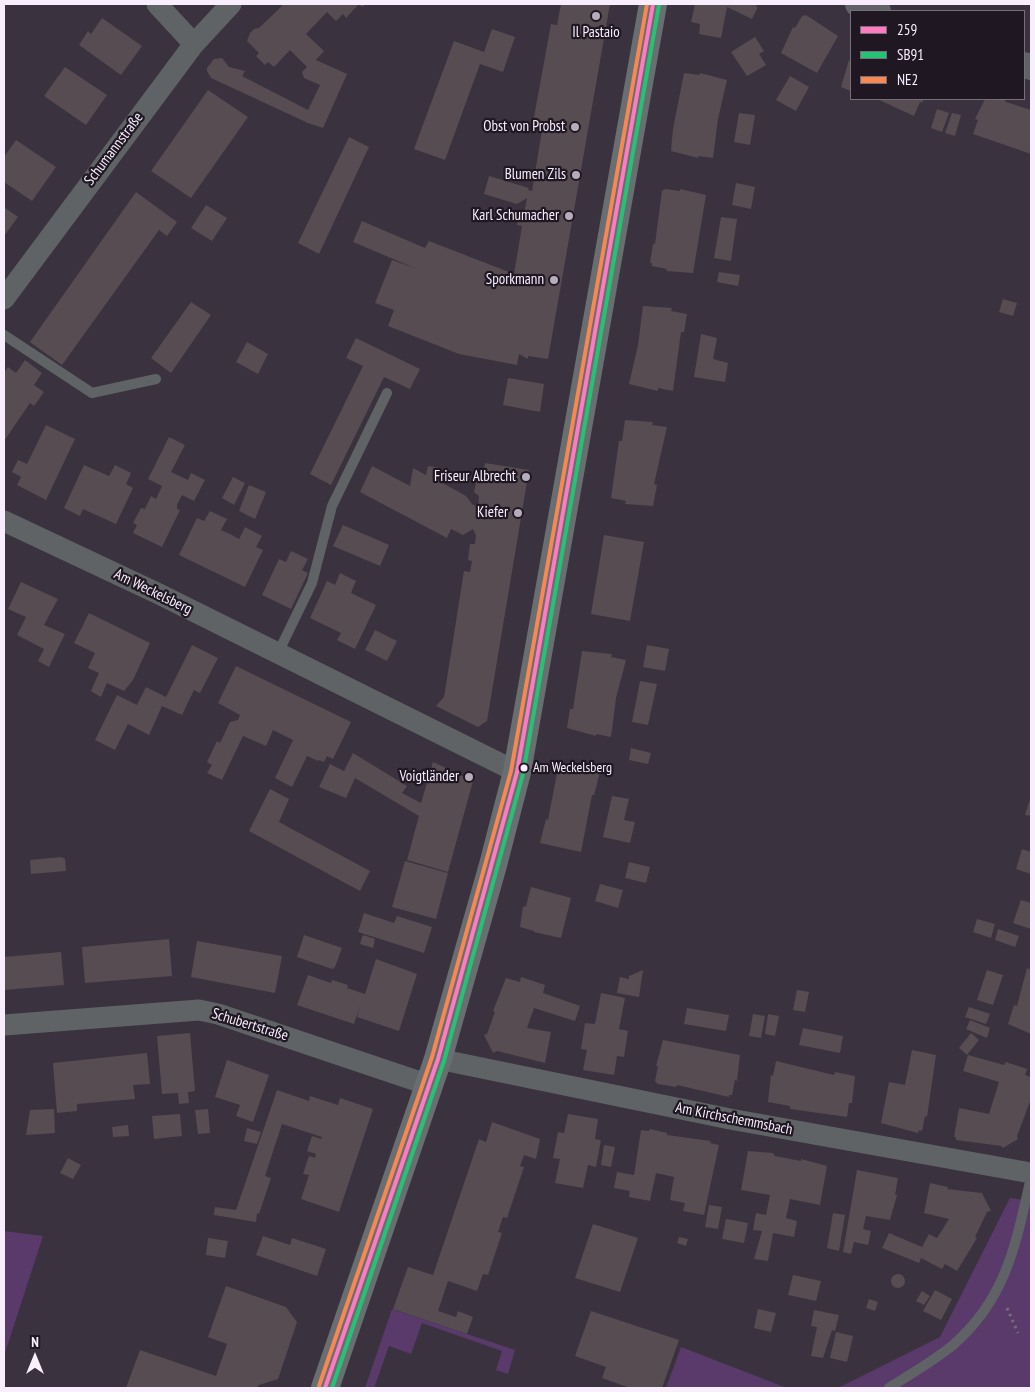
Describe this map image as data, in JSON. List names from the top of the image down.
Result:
{
  "streets": {
    "street": [
      "Schumannstraße",
      "Am Weckelsberg",
      "Schubertstraße",
      "Am Kirchschemmsbach"
    ]
  },
  "places": [
    "Il Pastaio",
    "Obst von Probst",
    "Blumen Zils",
    "Karl Schumacher",
    "Sporkmann",
    "Friseur Albrecht",
    "Kiefer",
    "Am Weckelsberg",
    "Voigtländer"
  ],
  "lines": ["transit line 259", "transit line NE2", "transit line SB91"],
  "legend": ["259", "SB91", "NE2"],
  "north": "top"
}
